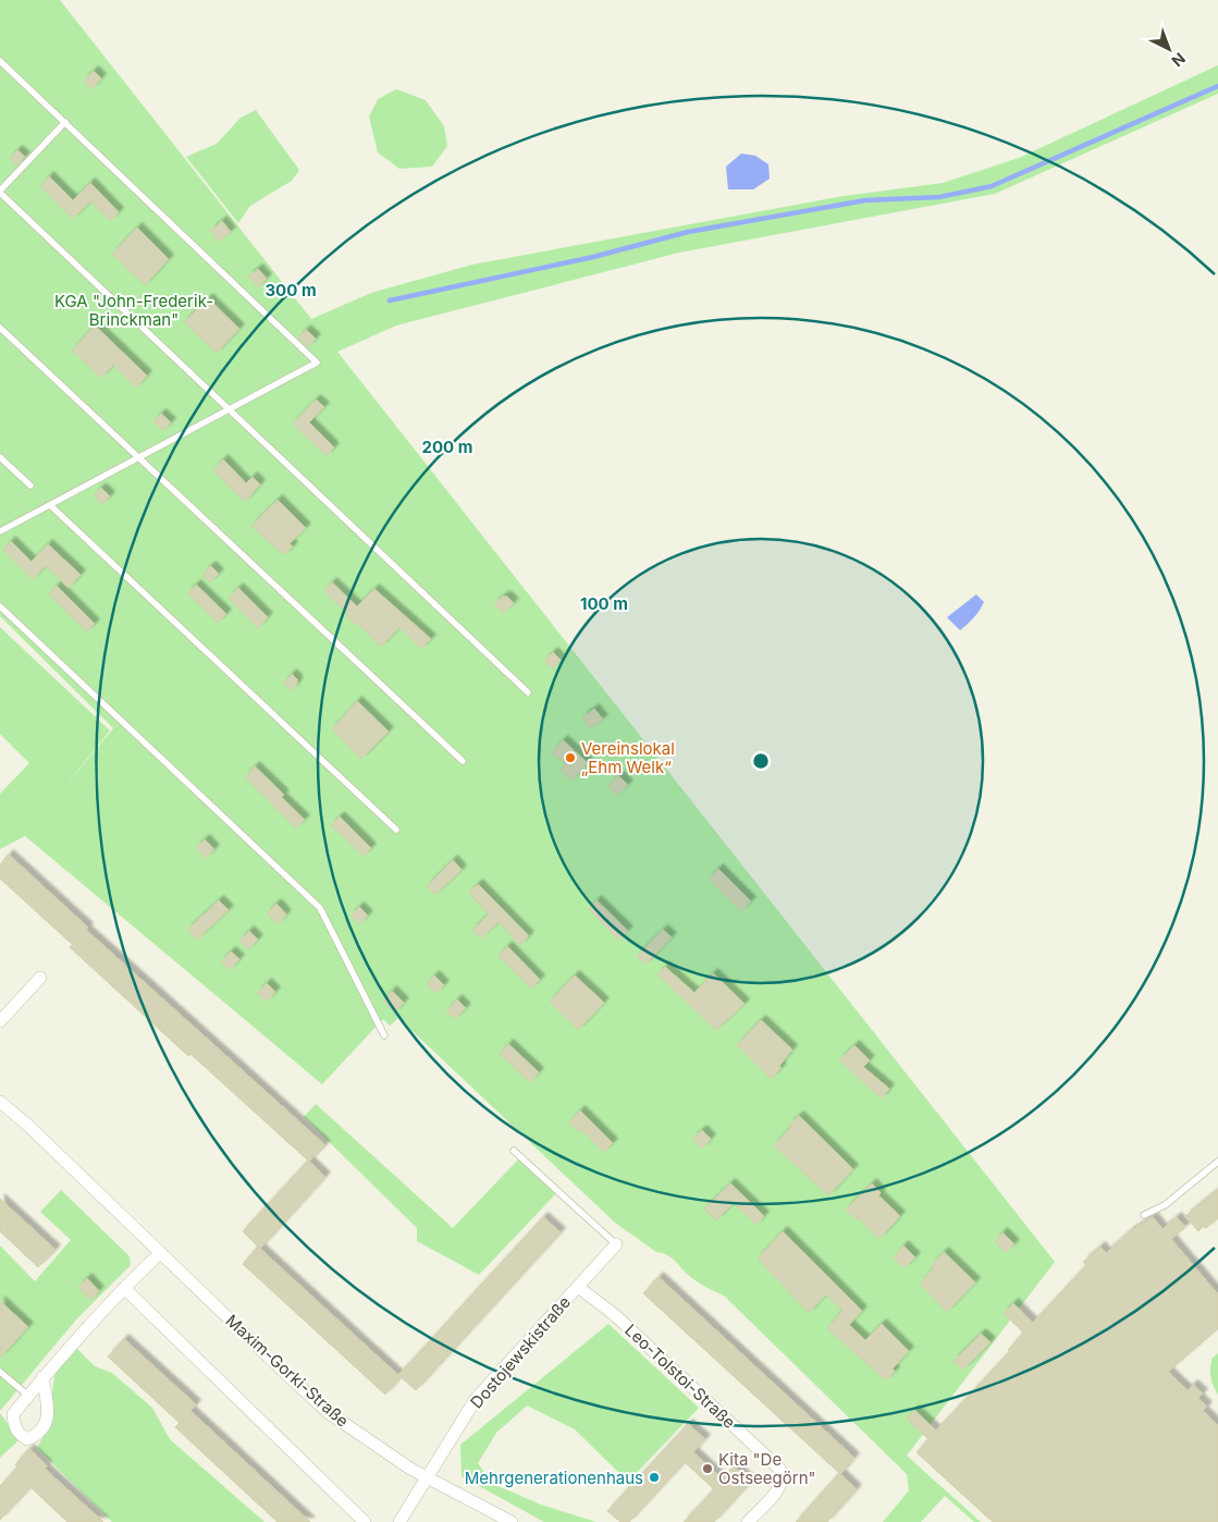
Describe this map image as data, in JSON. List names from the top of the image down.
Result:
{
  "streets": {
    "street": ["Dostojewskistraße", "Maxim-Gorki-Straße", "Leo-Tolstoi-Straße"]
  },
  "crossings": [
    ["Dostojewskistraße", "Maxim-Gorki-Straße"],
    ["Dostojewskistraße", "Leo-Tolstoi-Straße"]
  ],
  "parks": ["KGA \"John-Frederik- Brinckman\""],
  "places": ["Vereinslokal „Ehm Welk“", "Kita \"De Ostseegörn\"", "Mehrgenerationenhaus"],
  "north": "bottom right",
  "rings": ["300 m", "200 m", "100 m"]
}
